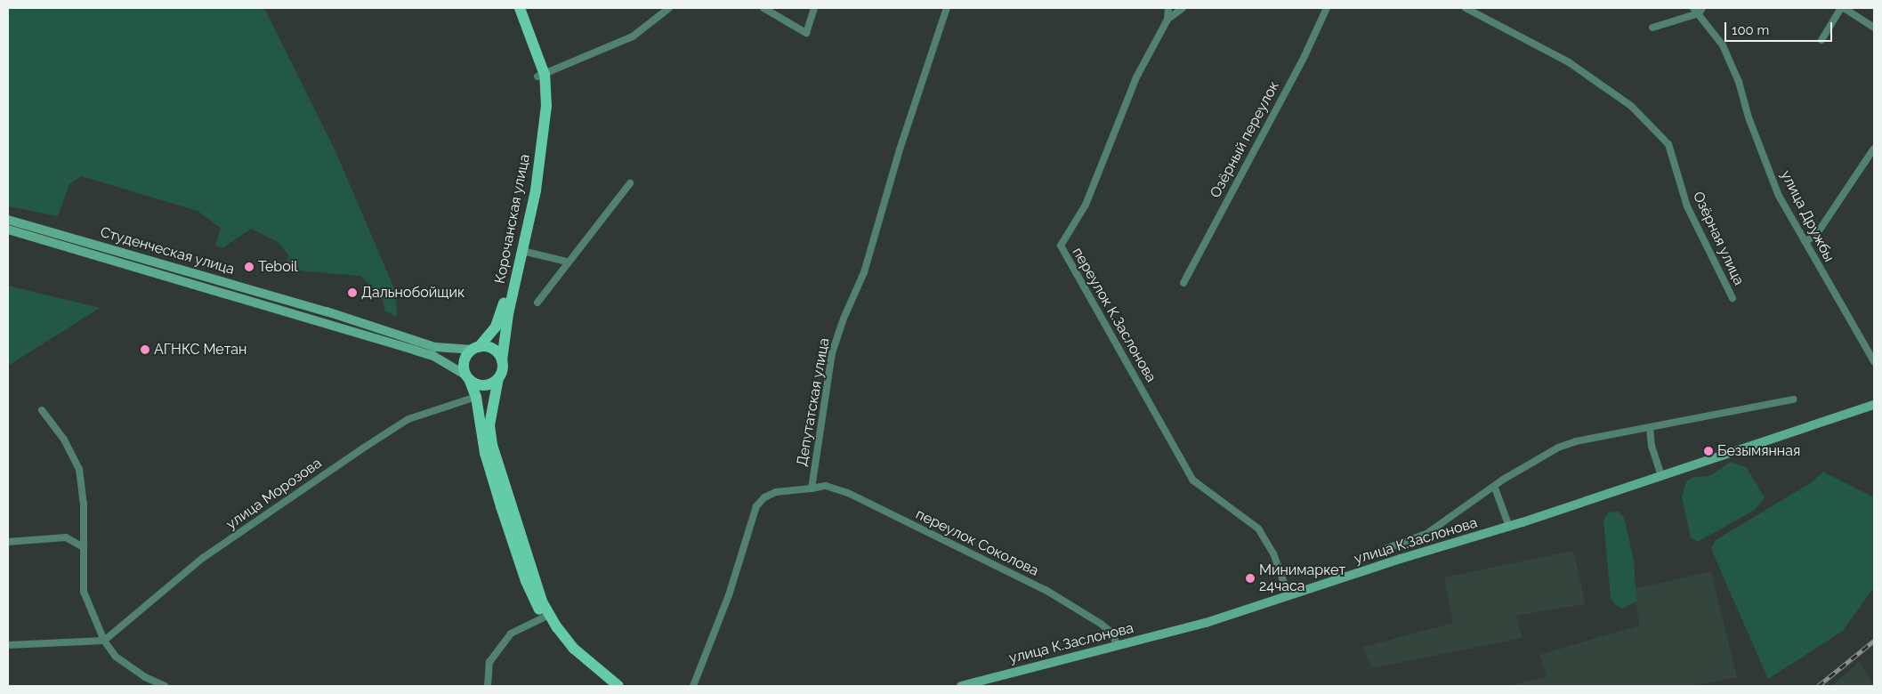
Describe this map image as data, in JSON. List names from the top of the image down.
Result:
{
  "streets": {
    "main road": ["Корочанская улица", "Студенческая улица", "улица К.Заслонова"],
    "street": [
      "Озёрный переулок",
      "улица Дружбы",
      "Озёрная улица",
      "переулок К.Заслонова",
      "Депутатская улица",
      "улица Морозова",
      "переулок Соколова"
    ]
  },
  "crossings": [
    ["Корочанская улица", "Студенческая улица"],
    ["переулок К.Заслонова", "улица К.Заслонова"],
    ["Депутатская улица", "переулок Соколова"],
    ["улица К.Заслонова", "переулок Соколова"]
  ],
  "places": [
    "Teboil",
    "Дальнобойщик",
    "АГНКС Метан",
    "Безымянная",
    "Минимаркет 24часа"
  ],
  "scale_bar": "100 m"
}
